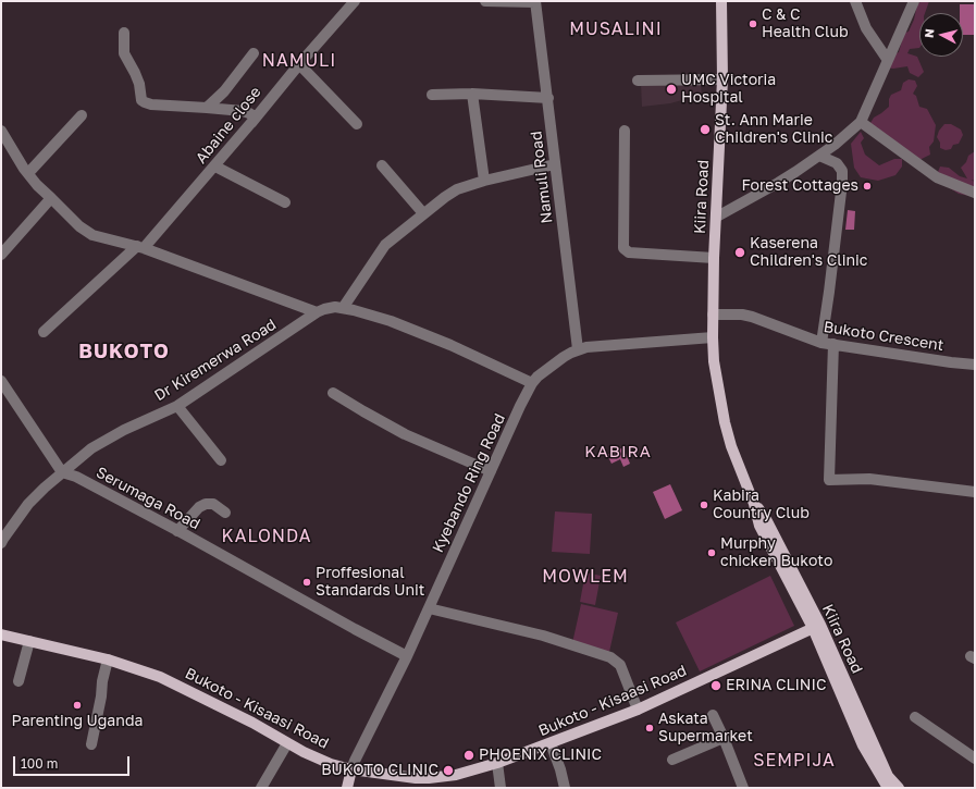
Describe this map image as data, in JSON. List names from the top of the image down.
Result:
{
  "streets": {
    "main road": ["Kiira Road", "Bukoto - Kisaasi Road"],
    "street": [
      "Abaine close",
      "Namuli Road",
      "Bukoto Crescent",
      "Dr Kiremerwa Road",
      "Kyebando Ring Road",
      "Serumaga Road"
    ]
  },
  "crossings": [
    ["Namuli Road", "Kyebando Ring Road"],
    ["Kiira Road", "Bukoto Crescent"],
    ["Kiira Road", "Kyebando Ring Road"],
    ["Kiira Road", "Bukoto - Kisaasi Road"],
    ["Dr Kiremerwa Road", "Serumaga Road"],
    ["Kyebando Ring Road", "Serumaga Road"],
    ["Kyebando Ring Road", "Bukoto - Kisaasi Road"]
  ],
  "districts": [
    "MUSALINI",
    "NAMULI",
    "BUKOTO",
    "KABIRA",
    "KALONDA",
    "MOWLEM",
    "SEMPIJA"
  ],
  "places": [
    "C & C Health Club",
    "UMC Victoria Hospital",
    "St. Ann Marie Children's Clinic",
    "Forest Cottages",
    "Kaserena Children's Clinic",
    "Kabira Country Club",
    "Murphy chicken Bukoto",
    "Proffesional Standards Unit",
    "ERINA CLINIC",
    "Parenting Uganda",
    "Askata Supermarket",
    "PHOENIX CLINIC",
    "BUKOTO CLINIC"
  ],
  "scale_bar": "100 m",
  "north": "left"
}
